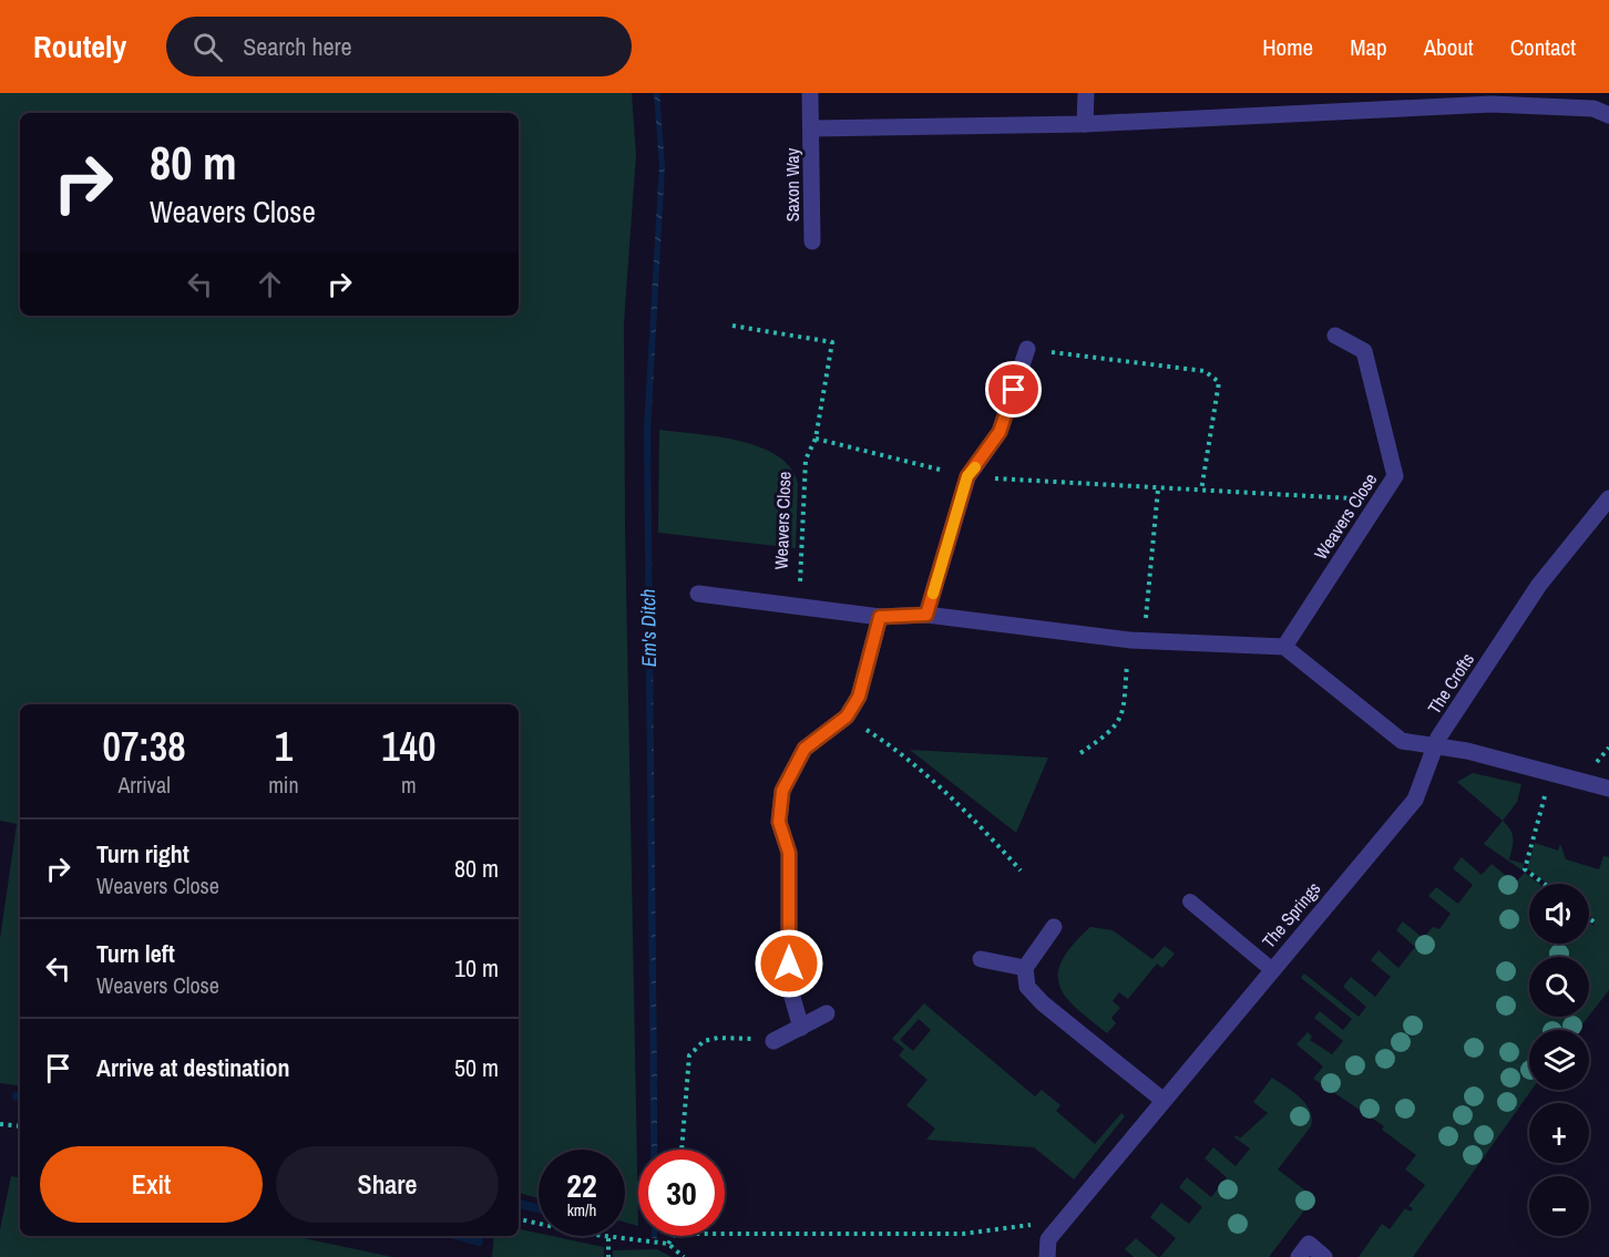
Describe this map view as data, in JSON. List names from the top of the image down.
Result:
{
  "streets": {
    "street": [
      "Saxon Way",
      "Weavers Close",
      "The Crofts",
      "The Springs"
    ]
  },
  "crossings": [
    ["The Crofts", "The Springs"]
  ],
  "water": ["Em's Ditch"],
  "page": {
    "header": "Routely",
    "search": "Search here",
    "nav": [
      "Home",
      "Map",
      "About",
      "Contact"
    ],
    "turn": ["80 m", "Weavers Close"],
    "eta": [
      "07:38",
      "Arrival",
      "1",
      "min",
      "140",
      "m"
    ],
    "list": [
      {
        "name": "Turn right",
        "note": "Weavers Close",
        "value": "80 m"
      },
      {
        "name": "Turn left",
        "note": "Weavers Close",
        "value": "10 m"
      },
      {
        "name": "Arrive at destination",
        "value": "50 m"
      }
    ],
    "map_buttons": ["+", "−"],
    "buttons": ["Exit", "Share"],
    "speed": "22 km/h",
    "limit": "30"
  }
}
